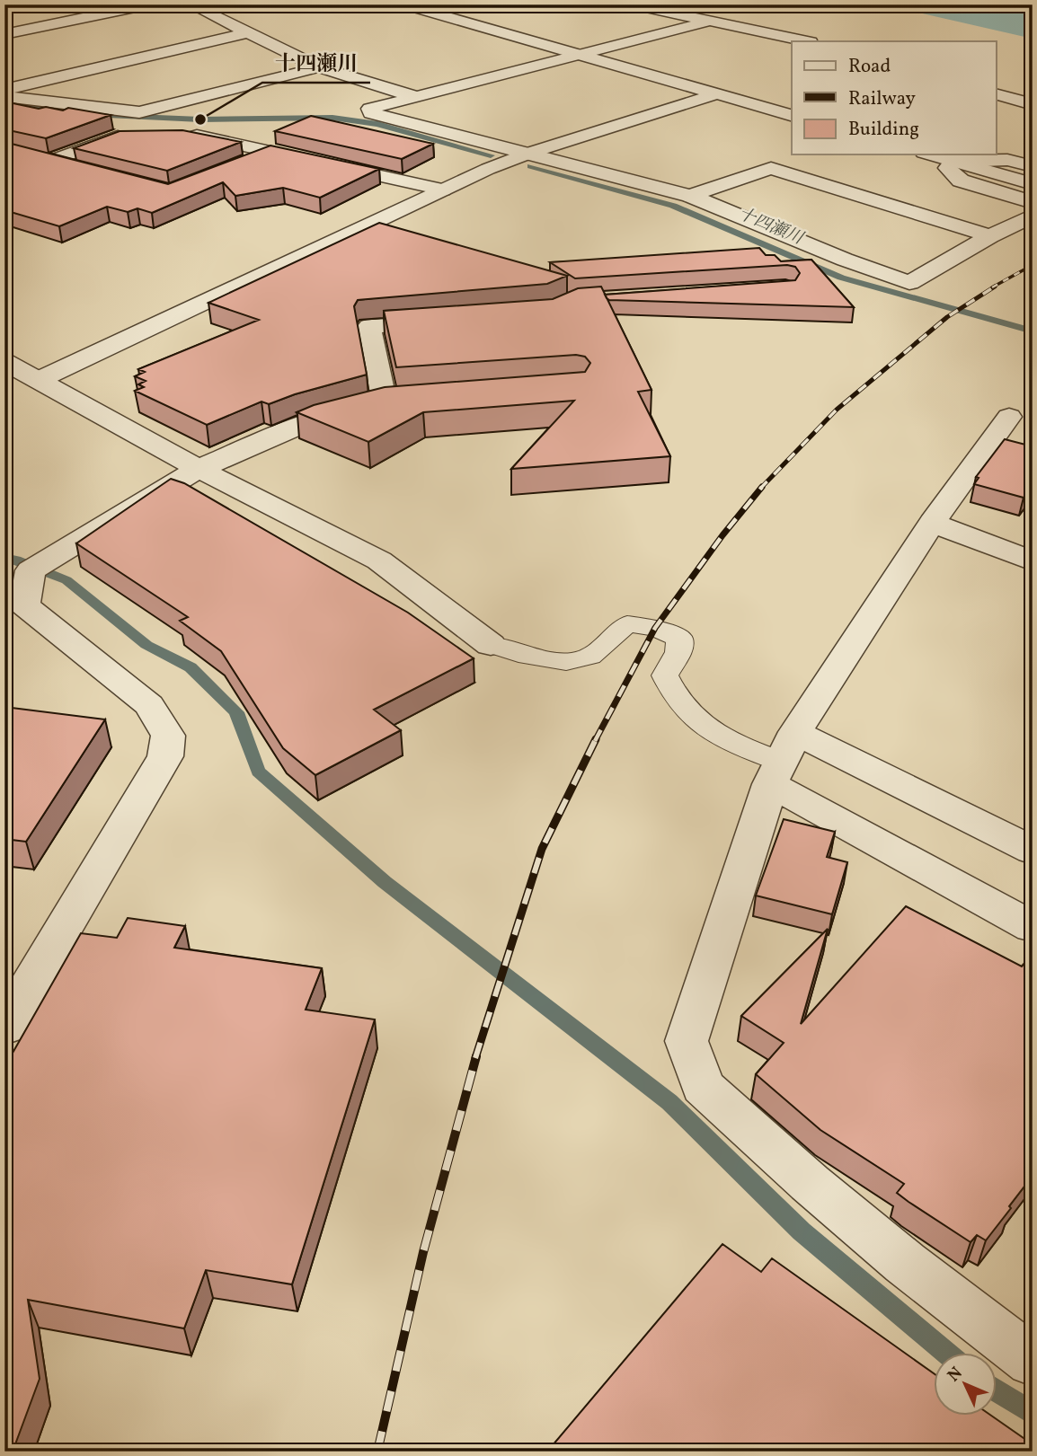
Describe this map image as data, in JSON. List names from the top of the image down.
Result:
{
  "water": ["十四瀬川"],
  "places": ["十四瀬川"],
  "legend": ["Road", "Railway", "Building"],
  "north": "top left"
}
